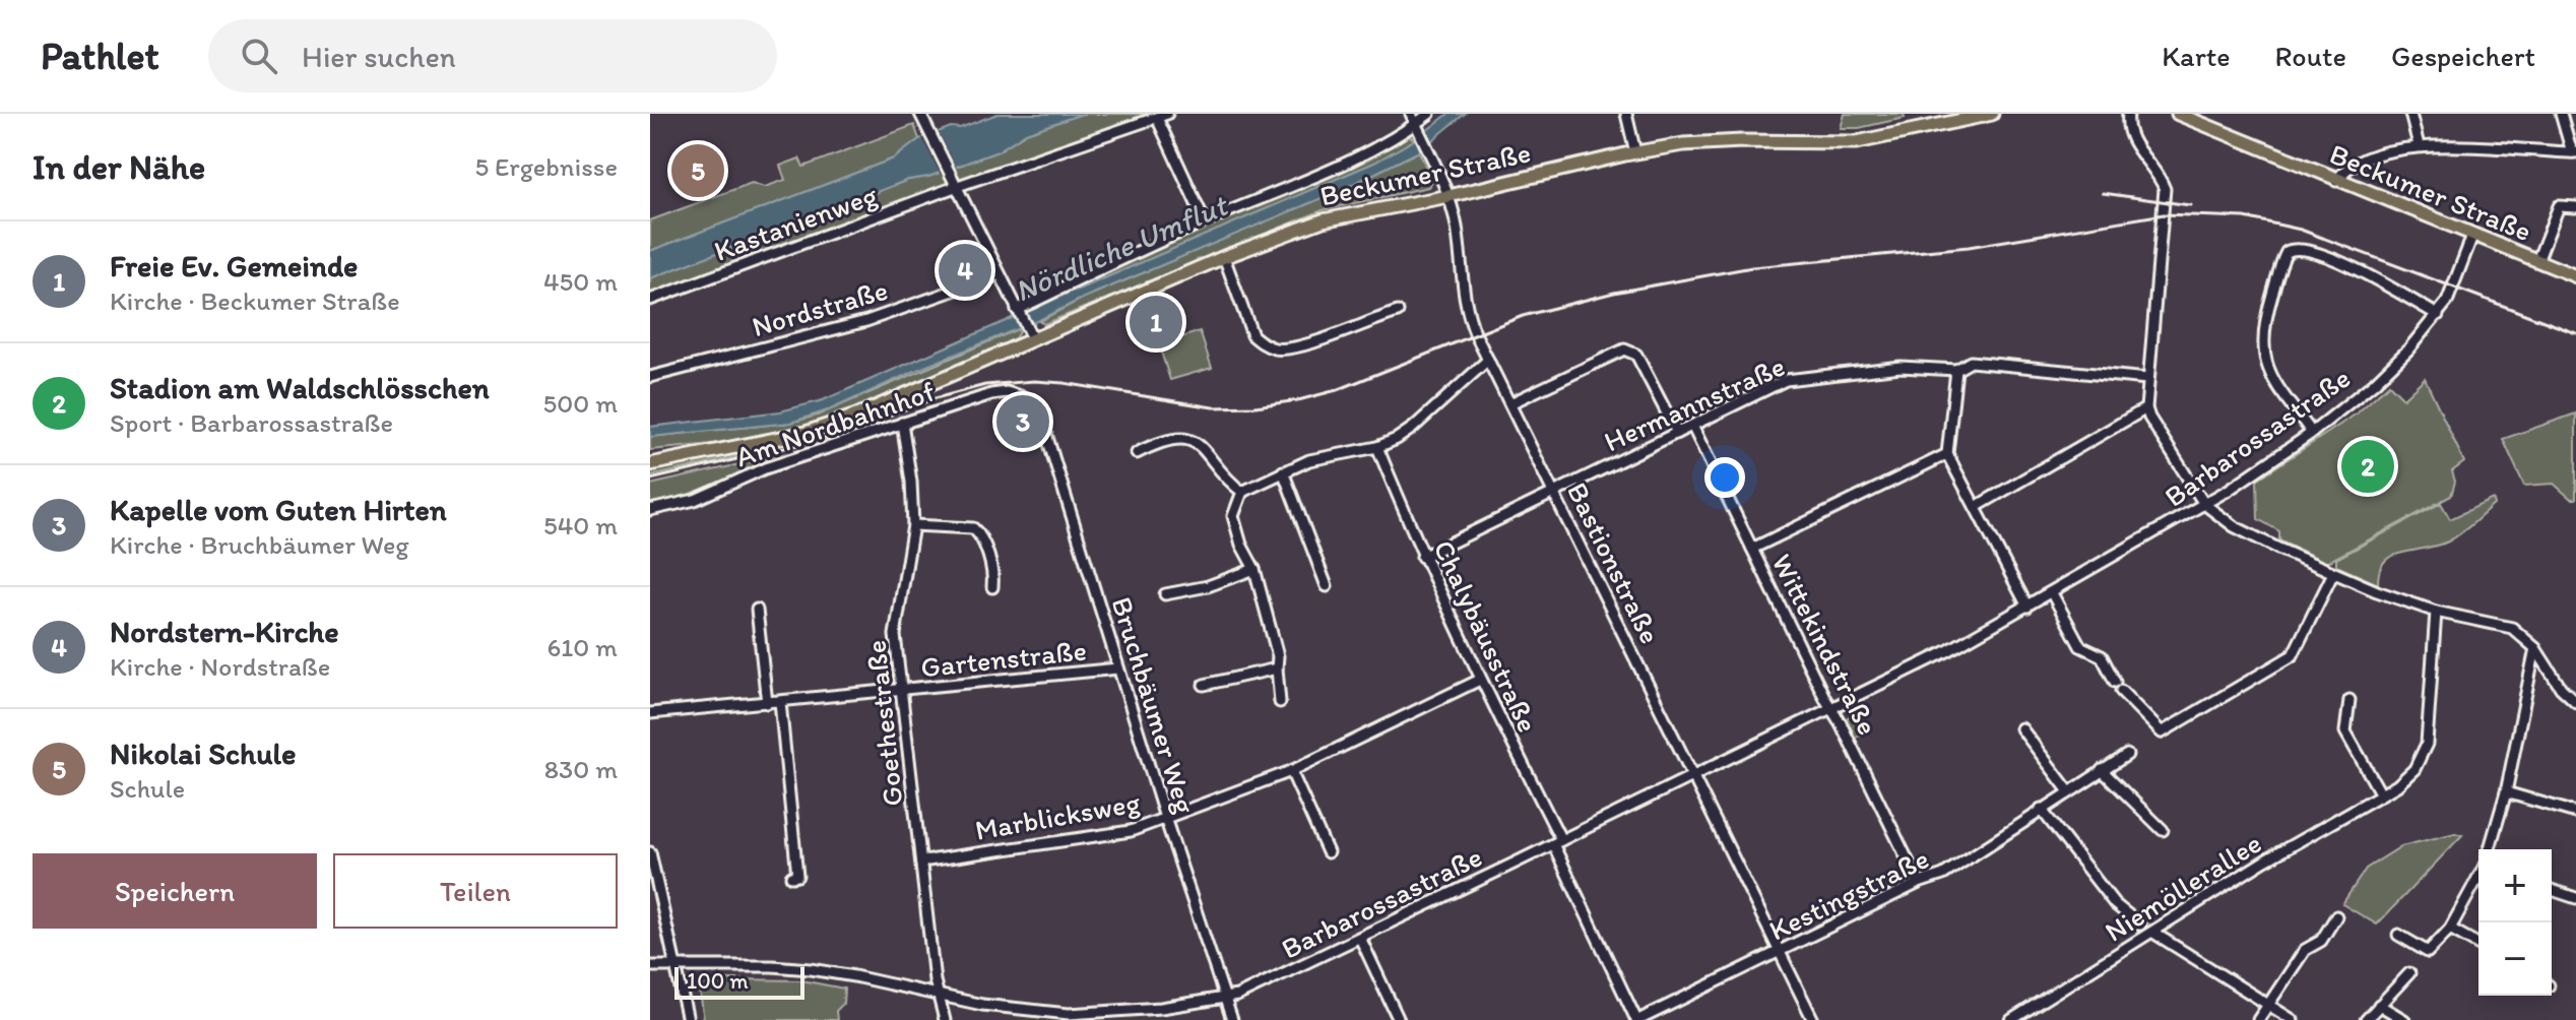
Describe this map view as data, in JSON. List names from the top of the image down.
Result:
{
  "streets": {
    "main road": ["Beckumer Straße"],
    "street": [
      "Kastanienweg",
      "Nordstraße",
      "Hermannstraße",
      "Am Nordbahnhof",
      "Barbarossastraße",
      "Bastionstraße",
      "Chalybäusstraße",
      "Wittekindstraße",
      "Gartenstraße",
      "Bruchbäumer Weg",
      "Goethestraße",
      "Marblicksweg",
      "Niemöllerallee",
      "Kestingstraße"
    ]
  },
  "crossings": [
    ["Beckumer Straße", "Barbarossastraße"],
    ["Beckumer Straße", "Bastionstraße"],
    ["Hermannstraße", "Bastionstraße"],
    ["Hermannstraße", "Chalybäusstraße"],
    ["Hermannstraße", "Wittekindstraße"],
    ["Am Nordbahnhof", "Bruchbäumer Weg"],
    ["Am Nordbahnhof", "Goethestraße"],
    ["Barbarossastraße", "Bastionstraße"],
    ["Barbarossastraße", "Chalybäusstraße"],
    ["Barbarossastraße", "Wittekindstraße"],
    ["Barbarossastraße", "Bruchbäumer Weg"],
    ["Barbarossastraße", "Goethestraße"],
    ["Bastionstraße", "Kestingstraße"],
    ["Chalybäusstraße", "Marblicksweg"],
    ["Chalybäusstraße", "Kestingstraße"],
    ["Wittekindstraße", "Kestingstraße"],
    ["Gartenstraße", "Bruchbäumer Weg"],
    ["Gartenstraße", "Goethestraße"],
    ["Bruchbäumer Weg", "Marblicksweg"],
    ["Goethestraße", "Marblicksweg"]
  ],
  "water": ["Nördliche Umflut"],
  "scale_bar": "100 m",
  "page": {
    "header": "Pathlet",
    "search": "Hier suchen",
    "nav": ["Karte", "Route", "Gespeichert"],
    "heading": ["In der Nähe", "5 Ergebnisse"],
    "pins": [
      "5",
      "4",
      "1",
      "3",
      "2"
    ],
    "list": [
      {
        "mark": "1",
        "name": "Freie Ev. Gemeinde",
        "note": "Kirche · Beckumer Straße",
        "value": "450 m"
      },
      {
        "mark": "2",
        "name": "Stadion am Waldschlösschen",
        "note": "Sport · Barbarossastraße",
        "value": "500 m"
      },
      {
        "mark": "3",
        "name": "Kapelle vom Guten Hirten",
        "note": "Kirche · Bruchbäumer Weg",
        "value": "540 m"
      },
      {
        "mark": "4",
        "name": "Nordstern-Kirche",
        "note": "Kirche · Nordstraße",
        "value": "610 m"
      },
      {
        "mark": "5",
        "name": "Nikolai Schule",
        "note": "Schule",
        "value": "830 m"
      }
    ],
    "buttons": ["Speichern", "Teilen"],
    "map_buttons": ["+", "−"],
    "scale": "100 m"
  }
}
